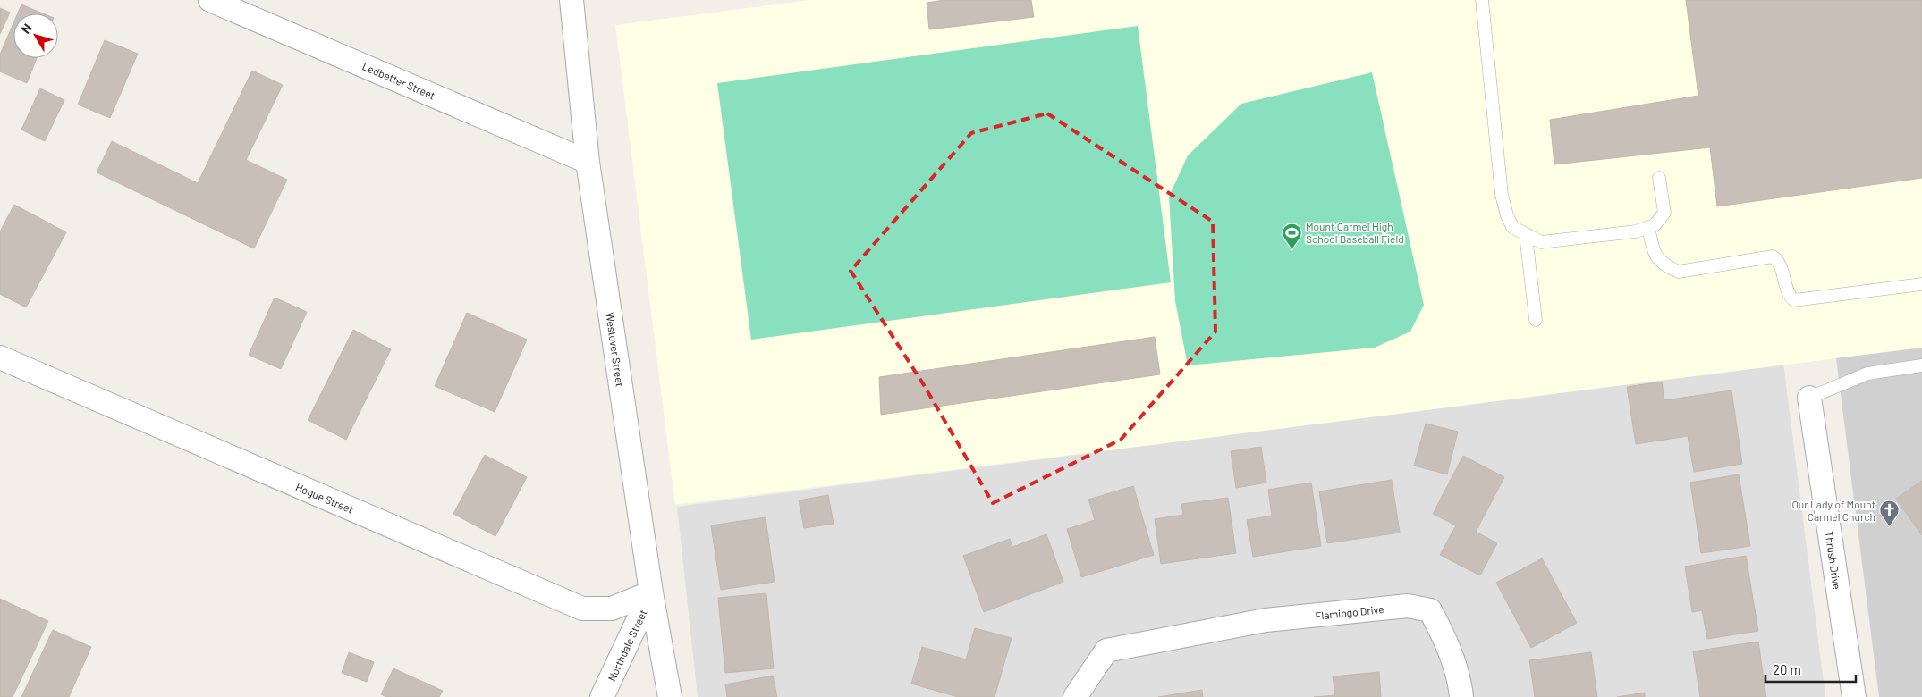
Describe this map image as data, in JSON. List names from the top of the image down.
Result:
{
  "streets": {
    "street": [
      "Ledbetter Street",
      "Westover Street",
      "Hogue Street",
      "Thrush Drive",
      "Flamingo Drive",
      "Northdale Street"
    ]
  },
  "crossings": [
    ["Ledbetter Street", "Westover Street"],
    ["Westover Street", "Hogue Street"],
    ["Westover Street", "Northdale Street"],
    ["Hogue Street", "Northdale Street"]
  ],
  "places": {
    "sports": ["Mount Carmel High School Baseball Field"],
    "church": ["Our Lady of Mount Carmel Church"]
  },
  "scale_bar": "20 m",
  "north": "top left"
}
